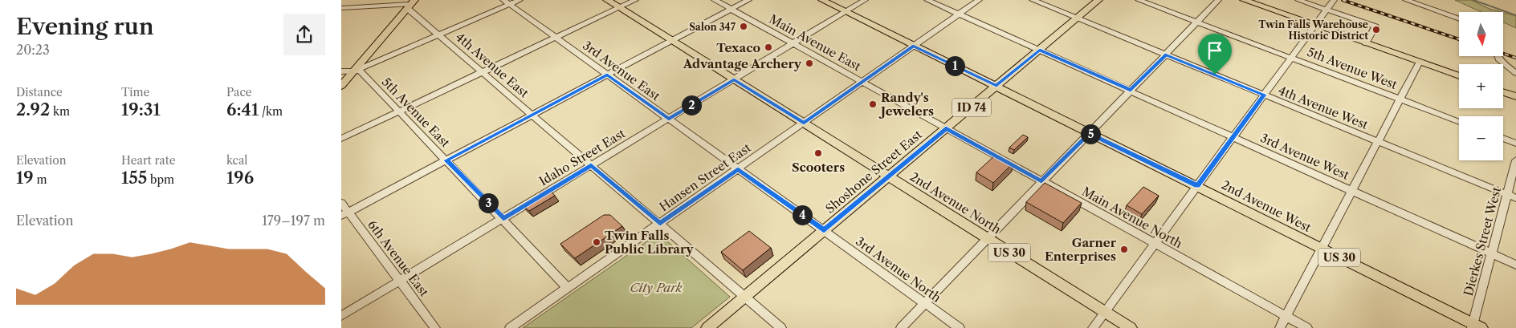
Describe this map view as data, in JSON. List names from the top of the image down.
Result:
{
  "streets": {
    "main road": [
      "ID 74",
      "Shoshone Street East",
      "2nd Avenue North",
      "2nd Avenue West",
      "US 30"
    ],
    "street": [
      "Main Avenue East",
      "4th Avenue East",
      "5th Avenue West",
      "3rd Avenue East",
      "4th Avenue West",
      "5th Avenue East",
      "3rd Avenue West",
      "Idaho Street East",
      "Hansen Street East",
      "Main Avenue North",
      "Dierkes Street West",
      "6th Avenue East",
      "3rd Avenue North"
    ]
  },
  "crossings": [
    ["Main Avenue East", "ID 74"],
    ["Main Avenue East", "Idaho Street East"],
    ["Main Avenue East", "Shoshone Street East"],
    ["Main Avenue East", "Hansen Street East"],
    ["Main Avenue East", "Main Avenue North"],
    ["4th Avenue East", "Idaho Street East"],
    ["4th Avenue East", "Shoshone Street East"],
    ["4th Avenue East", "Hansen Street East"],
    ["3rd Avenue East", "Idaho Street East"],
    ["3rd Avenue East", "Shoshone Street East"],
    ["3rd Avenue East", "Hansen Street East"],
    ["3rd Avenue East", "3rd Avenue North"],
    ["ID 74", "4th Avenue West"],
    ["ID 74", "3rd Avenue West"],
    ["ID 74", "Shoshone Street East"],
    ["ID 74", "2nd Avenue West"],
    ["ID 74", "Main Avenue North"],
    ["ID 74", "US 30"],
    ["4th Avenue West", "Dierkes Street West"],
    ["5th Avenue East", "Idaho Street East"],
    ["5th Avenue East", "Hansen Street East"],
    ["3rd Avenue West", "Hansen Street East"],
    ["3rd Avenue West", "Dierkes Street West"],
    ["Idaho Street East", "US 30"],
    ["Idaho Street East", "6th Avenue East"],
    ["Shoshone Street East", "2nd Avenue North"],
    ["Shoshone Street East", "Main Avenue North"],
    ["Shoshone Street East", "US 30"],
    ["Shoshone Street East", "3rd Avenue North"],
    ["Hansen Street East", "US 30"],
    ["2nd Avenue North", "US 30"],
    ["2nd Avenue West", "Dierkes Street West"],
    ["2nd Avenue West", "US 30"]
  ],
  "parks": ["City Park"],
  "places": [
    "Salon 347",
    "Twin Falls Warehouse Historic District",
    "Texaco",
    "Advantage Archery",
    "Randy's Jewelers",
    "Scooters",
    "Twin Falls Public Library",
    "Garner Enterprises"
  ],
  "north": "bottom",
  "page": {
    "heading": ["Evening run", "20:23"],
    "map_buttons": ["+", "−"],
    "pins": [
      "1",
      "2",
      "5",
      "3",
      "4"
    ],
    "stats": [
      ["Distance", "2.92 km"],
      ["Time", "19:31"],
      ["Pace", "6:41 /km"],
      ["Elevation", "19 m"],
      ["Heart rate", "155 bpm"],
      ["kcal", "196"]
    ],
    "chart": ["Elevation", "179–197 m"]
  }
}
